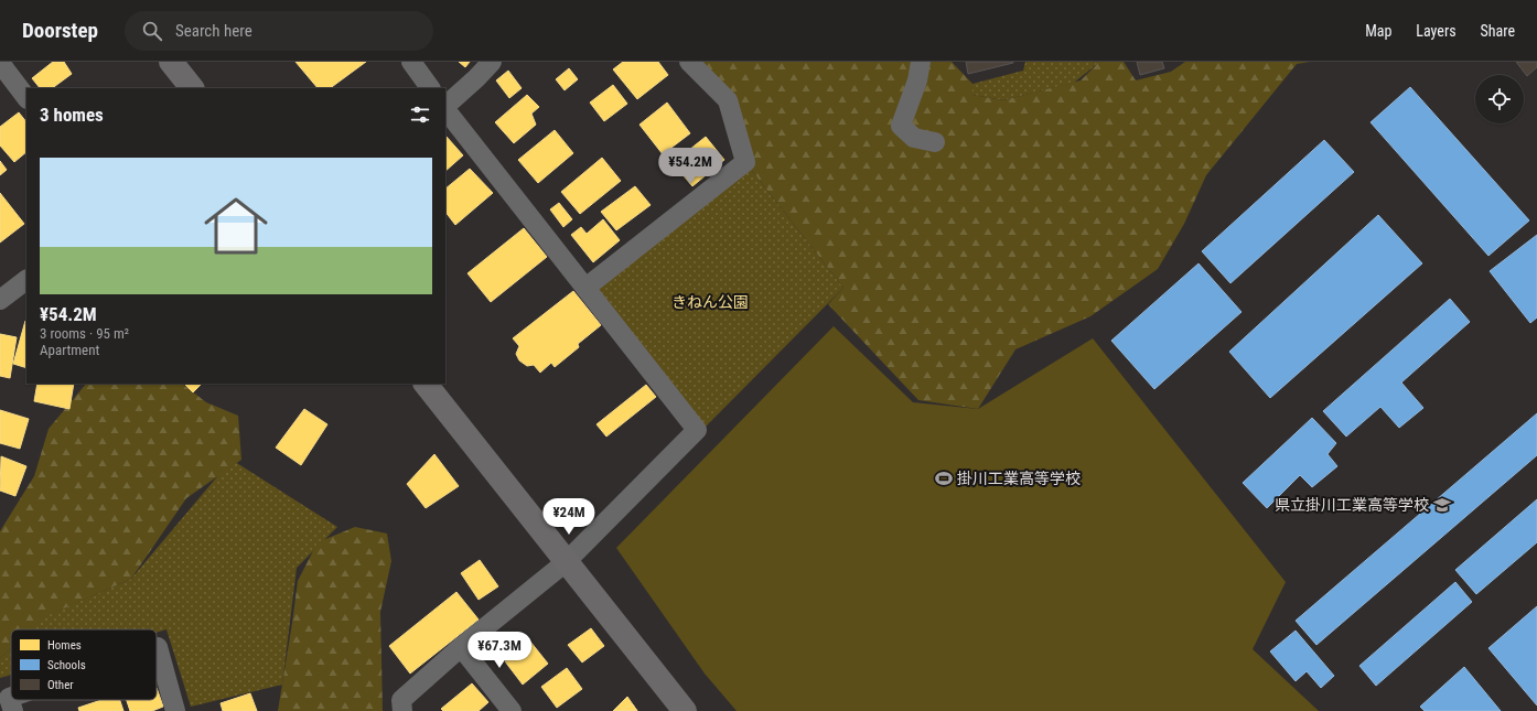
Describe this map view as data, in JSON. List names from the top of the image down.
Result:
{
  "parks": ["きねん公園"],
  "places": {
    "sports": ["掛川工業高等学校"],
    "school or university": ["県立掛川工業高等学校"]
  },
  "legend": ["Homes", "Schools", "Other"],
  "page": {
    "header": "Doorstep",
    "search": "Search here",
    "nav": ["Map", "Layers", "Share"],
    "heading": "3 homes",
    "list": [
      {
        "name": "¥54.2M",
        "note": "3 rooms · 95 m² · Apartment"
      }
    ],
    "price": ["¥54.2M", "¥24M", "¥67.3M"]
  }
}
